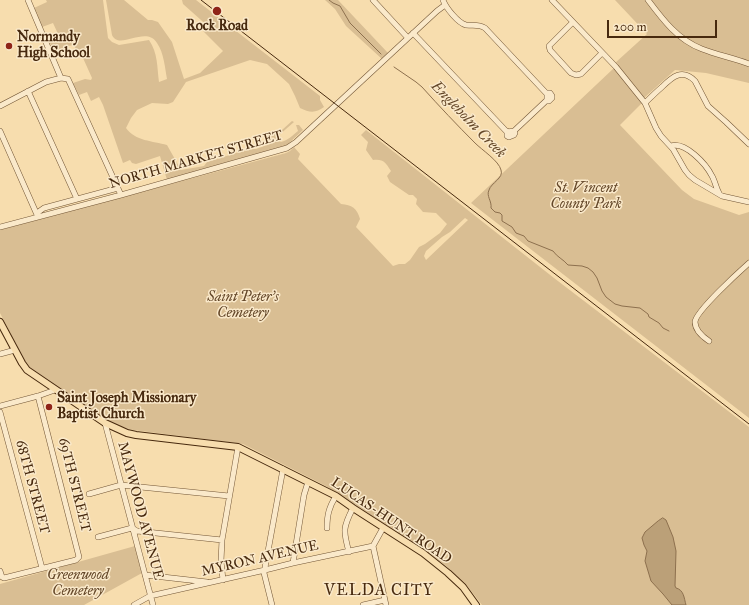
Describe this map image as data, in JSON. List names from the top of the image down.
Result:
{
  "streets": {
    "main road": ["LUCAS-HUNT ROAD"],
    "street": [
      "NORTH MARKET STREET",
      "69TH STREET",
      "68TH STREET",
      "MAYWOOD AVENUE",
      "MYRON AVENUE"
    ]
  },
  "crossings": [
    ["69TH STREET", "68TH STREET"],
    ["MAYWOOD AVENUE", "LUCAS-HUNT ROAD"],
    ["MAYWOOD AVENUE", "MYRON AVENUE"]
  ],
  "districts": ["VELDA CITY"],
  "water": ["Engleholm Creek"],
  "parks": ["St. Vincent County Park", "Saint Peter's Cemetery", "Greenwood Cemetery"],
  "places": ["Rock Road", "Normandy High School", "Saint Joseph Missionary Baptist Church"],
  "scale_bar": "200 m"
}
